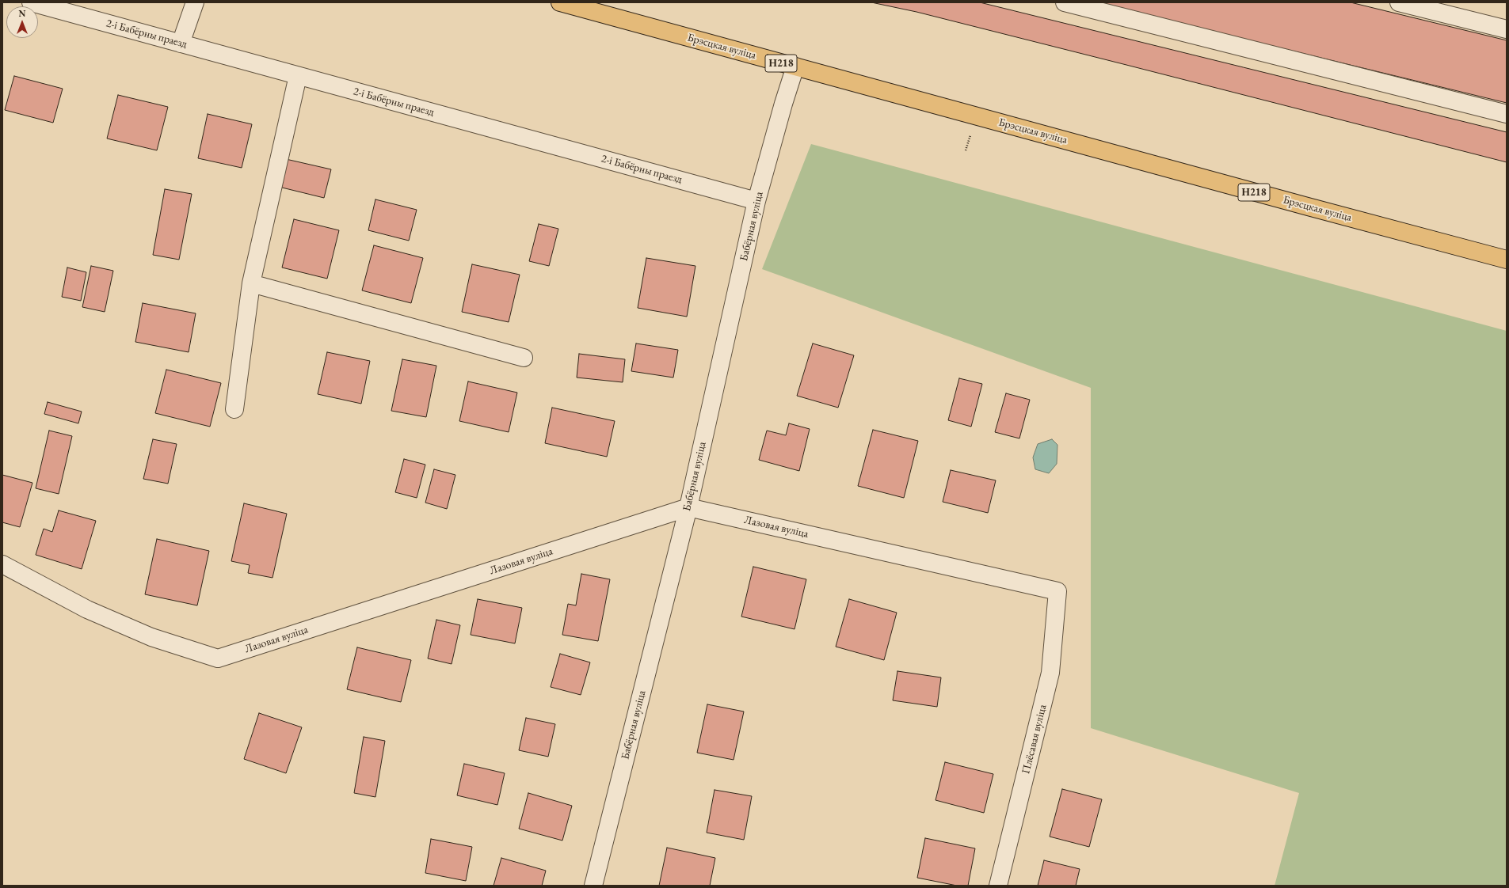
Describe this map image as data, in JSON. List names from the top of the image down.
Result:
{
  "streets": {
    "main road": ["Брэсцкая вуліца", "Н218"],
    "street": [
      "2-і Бабёрны праезд",
      "Бабёрная вуліца",
      "Лазовая вуліца",
      "Плёсавая вуліца"
    ]
  },
  "crossings": [
    ["2-і Бабёрны праезд", "Бабёрная вуліца"],
    ["Брэсцкая вуліца", "Бабёрная вуліца"],
    ["Бабёрная вуліца", "Лазовая вуліца"],
    ["Лазовая вуліца", "Плёсавая вуліца"]
  ],
  "north": "top"
}
